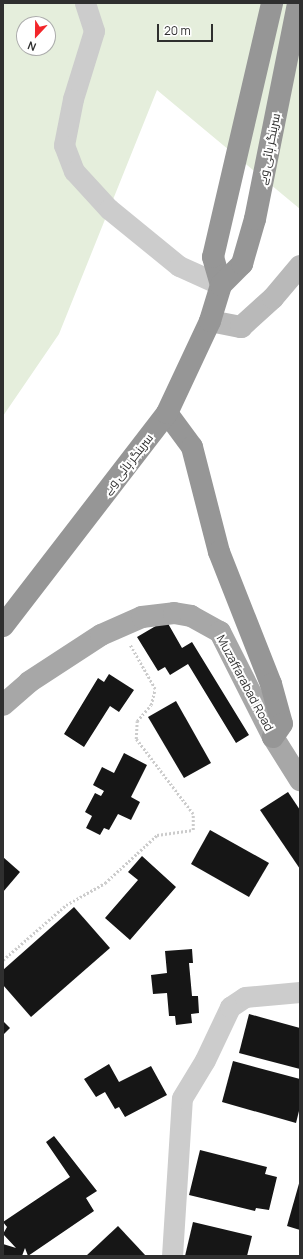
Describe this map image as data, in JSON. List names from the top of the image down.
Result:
{
  "streets": {
    "highway": ["سرینگر ہائی وے"],
    "main road": ["Muzaffarabad Road"]
  },
  "scale_bar": "20 m",
  "north": "bottom"
}
